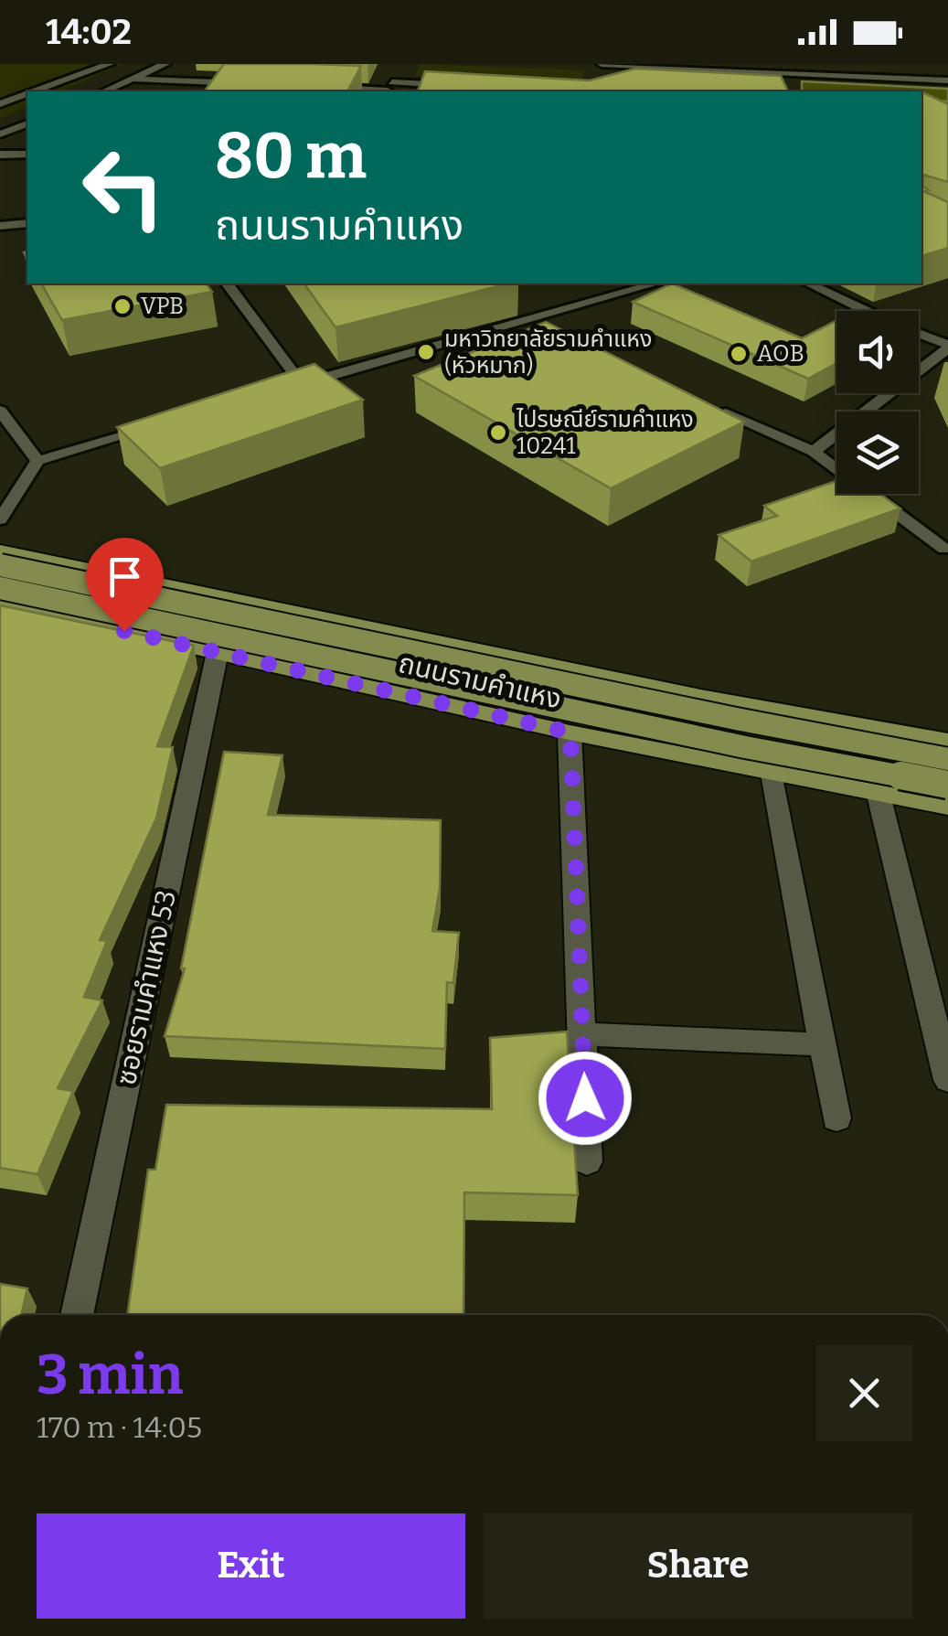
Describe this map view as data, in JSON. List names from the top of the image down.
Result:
{
  "streets": {
    "main road": ["ถนนรามคำแหง"],
    "street": ["ซอยรามคำแหง 53"]
  },
  "crossings": [
    ["ถนนรามคำแหง", "ซอยรามคำแหง 53"]
  ],
  "places": [
    "VPB",
    "มหาวิทยาลัยรามคำแหง (หัวหมาก)",
    "AOB",
    "ไปรษณีย์รามคำแหง 10241"
  ],
  "page": {
    "status": "14:02",
    "turn": ["80 m", "ถนนรามคำแหง"],
    "heading": ["3 min", "170 m · 14:05"],
    "buttons": ["Exit", "Share"]
  }
}
